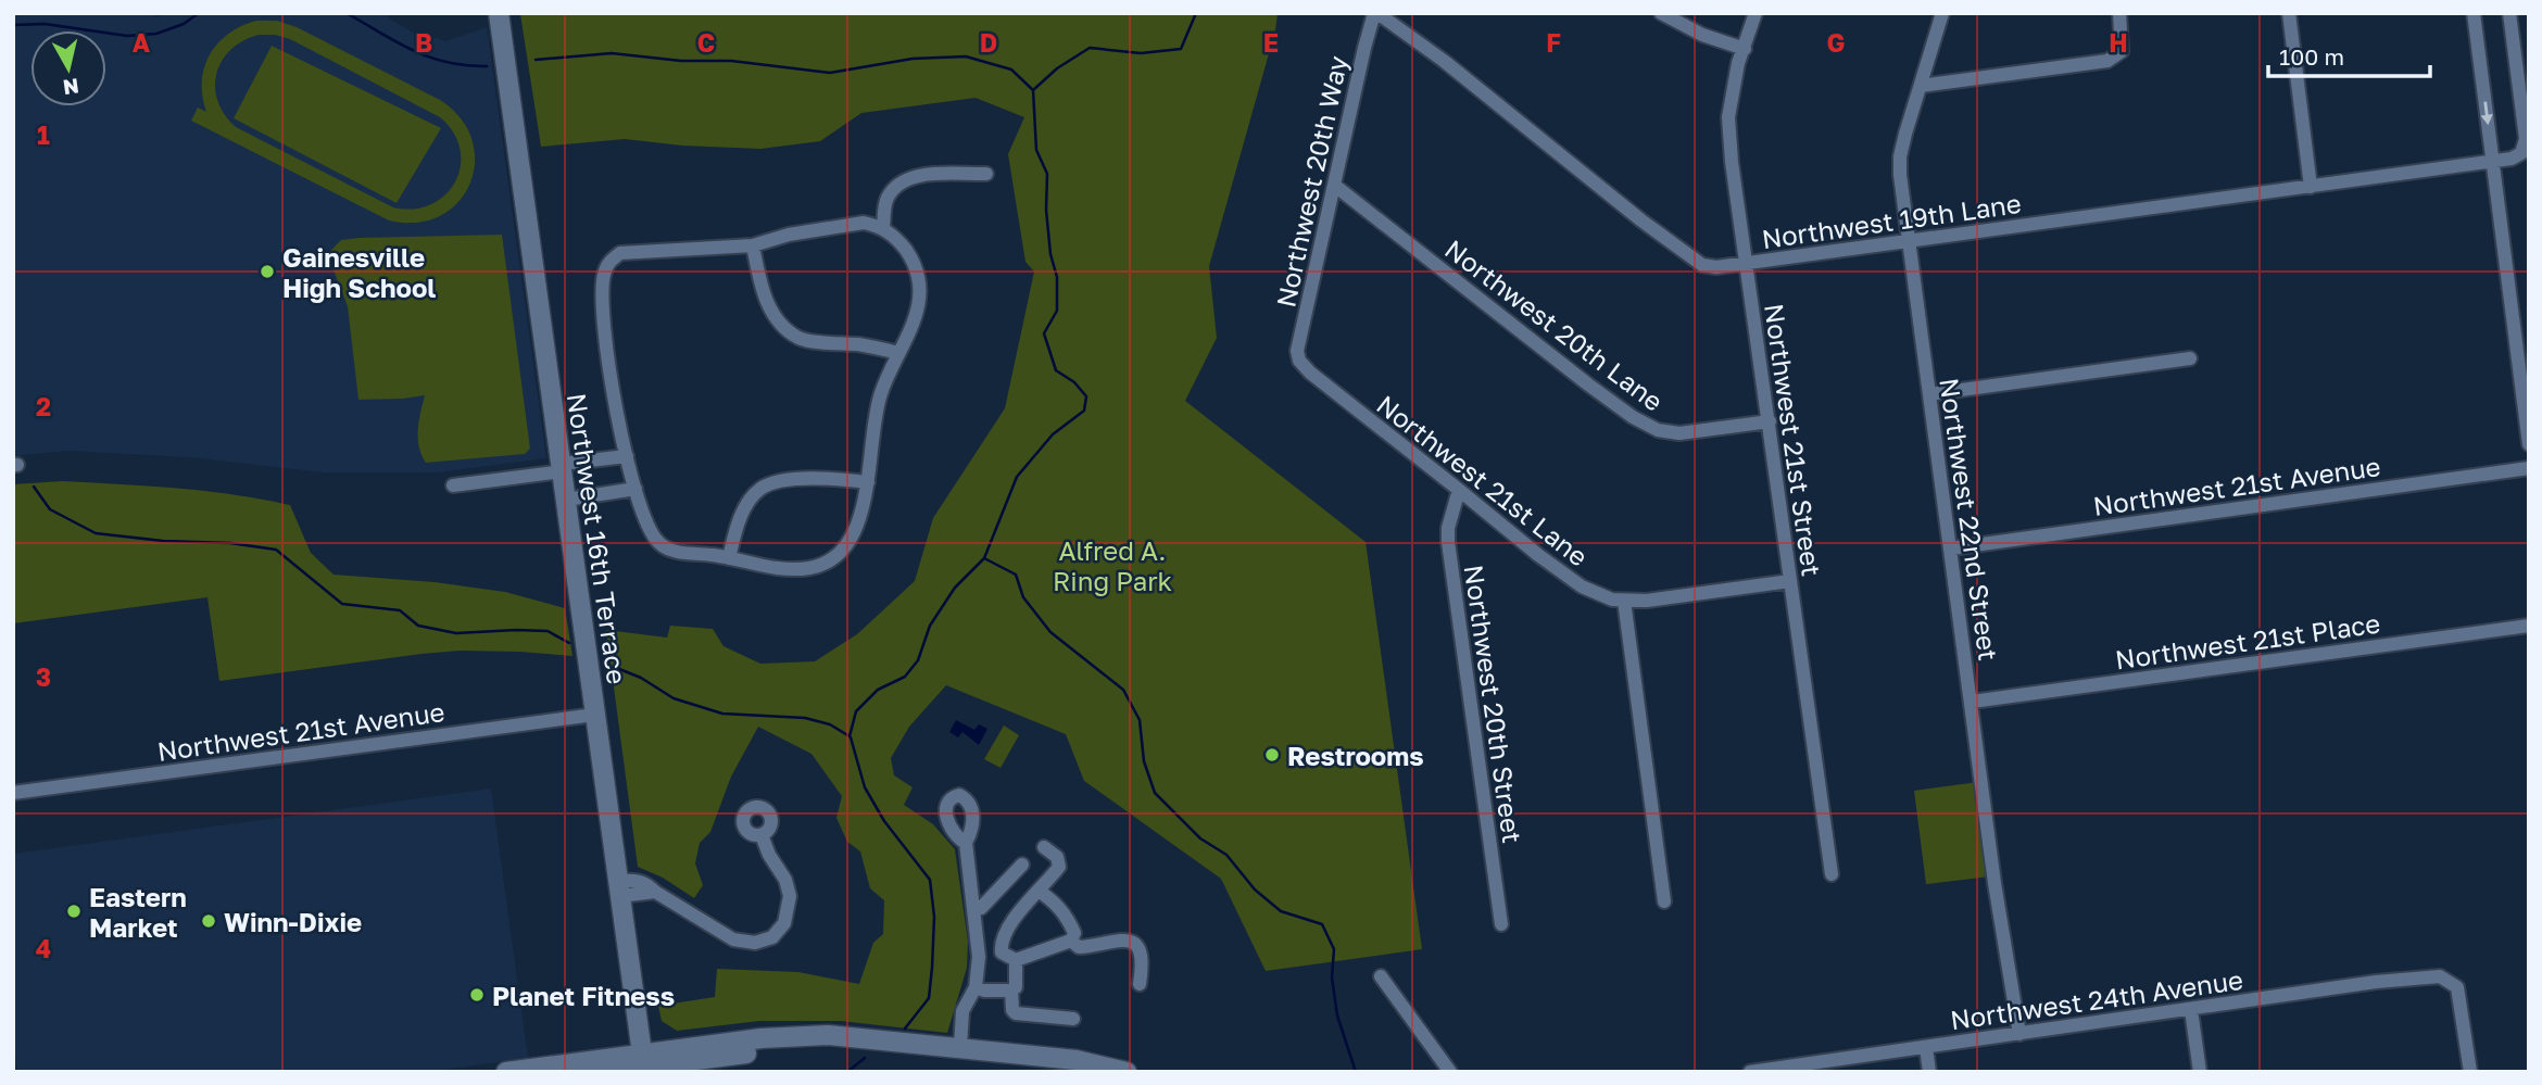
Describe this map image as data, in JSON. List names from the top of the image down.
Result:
{
  "streets": {
    "street": [
      "Northwest 20th Way",
      "Northwest 19th Lane",
      "Northwest 20th Lane",
      "Northwest 21st Street",
      "Northwest 21st Lane",
      "Northwest 21st Avenue",
      "Northwest 22nd Street",
      "Northwest 16th Terrace",
      "Northwest 21st Place",
      "Northwest 20th Street",
      "Northwest 24th Avenue"
    ]
  },
  "crossings": [
    ["Northwest 20th Way", "Northwest 19th Lane"],
    ["Northwest 20th Way", "Northwest 20th Lane"],
    ["Northwest 20th Way", "Northwest 21st Lane"],
    ["Northwest 19th Lane", "Northwest 21st Street"],
    ["Northwest 19th Lane", "Northwest 22nd Street"],
    ["Northwest 20th Lane", "Northwest 21st Street"],
    ["Northwest 21st Street", "Northwest 21st Lane"],
    ["Northwest 21st Lane", "Northwest 20th Street"],
    ["Northwest 21st Avenue", "Northwest 22nd Street"],
    ["Northwest 21st Avenue", "Northwest 16th Terrace"],
    ["Northwest 22nd Street", "Northwest 21st Place"],
    ["Northwest 22nd Street", "Northwest 24th Avenue"]
  ],
  "parks": ["Alfred A. Ring Park"],
  "places": [
    "Gainesville High School",
    "Restrooms",
    "Eastern Market",
    "Winn-Dixie",
    "Planet Fitness"
  ],
  "scale_bar": "100 m",
  "north": "bottom",
  "grid": {
    "columns": [
      "A",
      "B",
      "C",
      "D",
      "E",
      "F",
      "G",
      "H"
    ],
    "rows": [
      "1",
      "2",
      "3",
      "4"
    ]
  }
}
